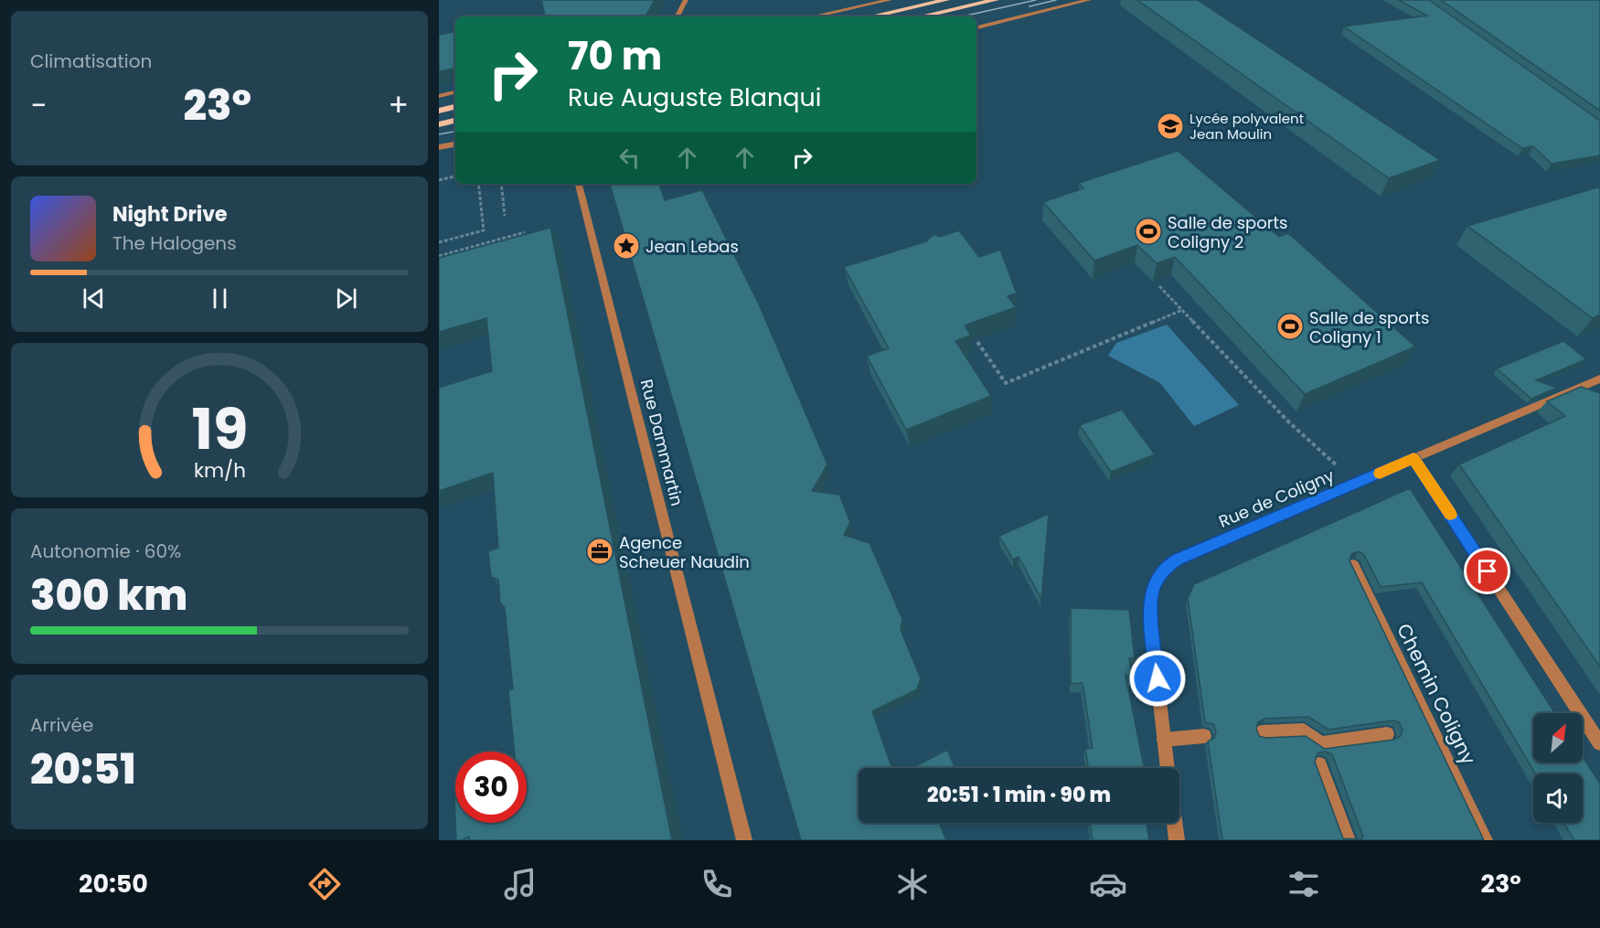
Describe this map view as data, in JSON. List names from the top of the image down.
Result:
{
  "streets": {
    "street": ["Rue Dammartin", "Rue de Coligny", "Chemin Coligny"]
  },
  "places": {
    "school or university": ["Lycée polyvalent Jean Moulin"],
    "sports": ["Salle de sports Coligny 2", "Salle de sports Coligny 1"],
    "place": ["Jean Lebas"],
    "office": ["Agence Scheuer Naudin"]
  },
  "north": "top right",
  "page": {
    "tile": [
      "Climatisation",
      ["Autonomie · 60%", "300 km"],
      ["Arrivée", "20:51"]
    ],
    "turn": ["70 m", "Rue Auguste Blanqui"],
    "heat": ["−", "23°", "+"],
    "song": ["Night Drive", "The Halogens"],
    "limit": "30",
    "trip": "20:51 · 1 min · 90 m",
    "tabs": ["20:50", "23°"],
    "gauge": ["19", "km/h"]
  }
}
